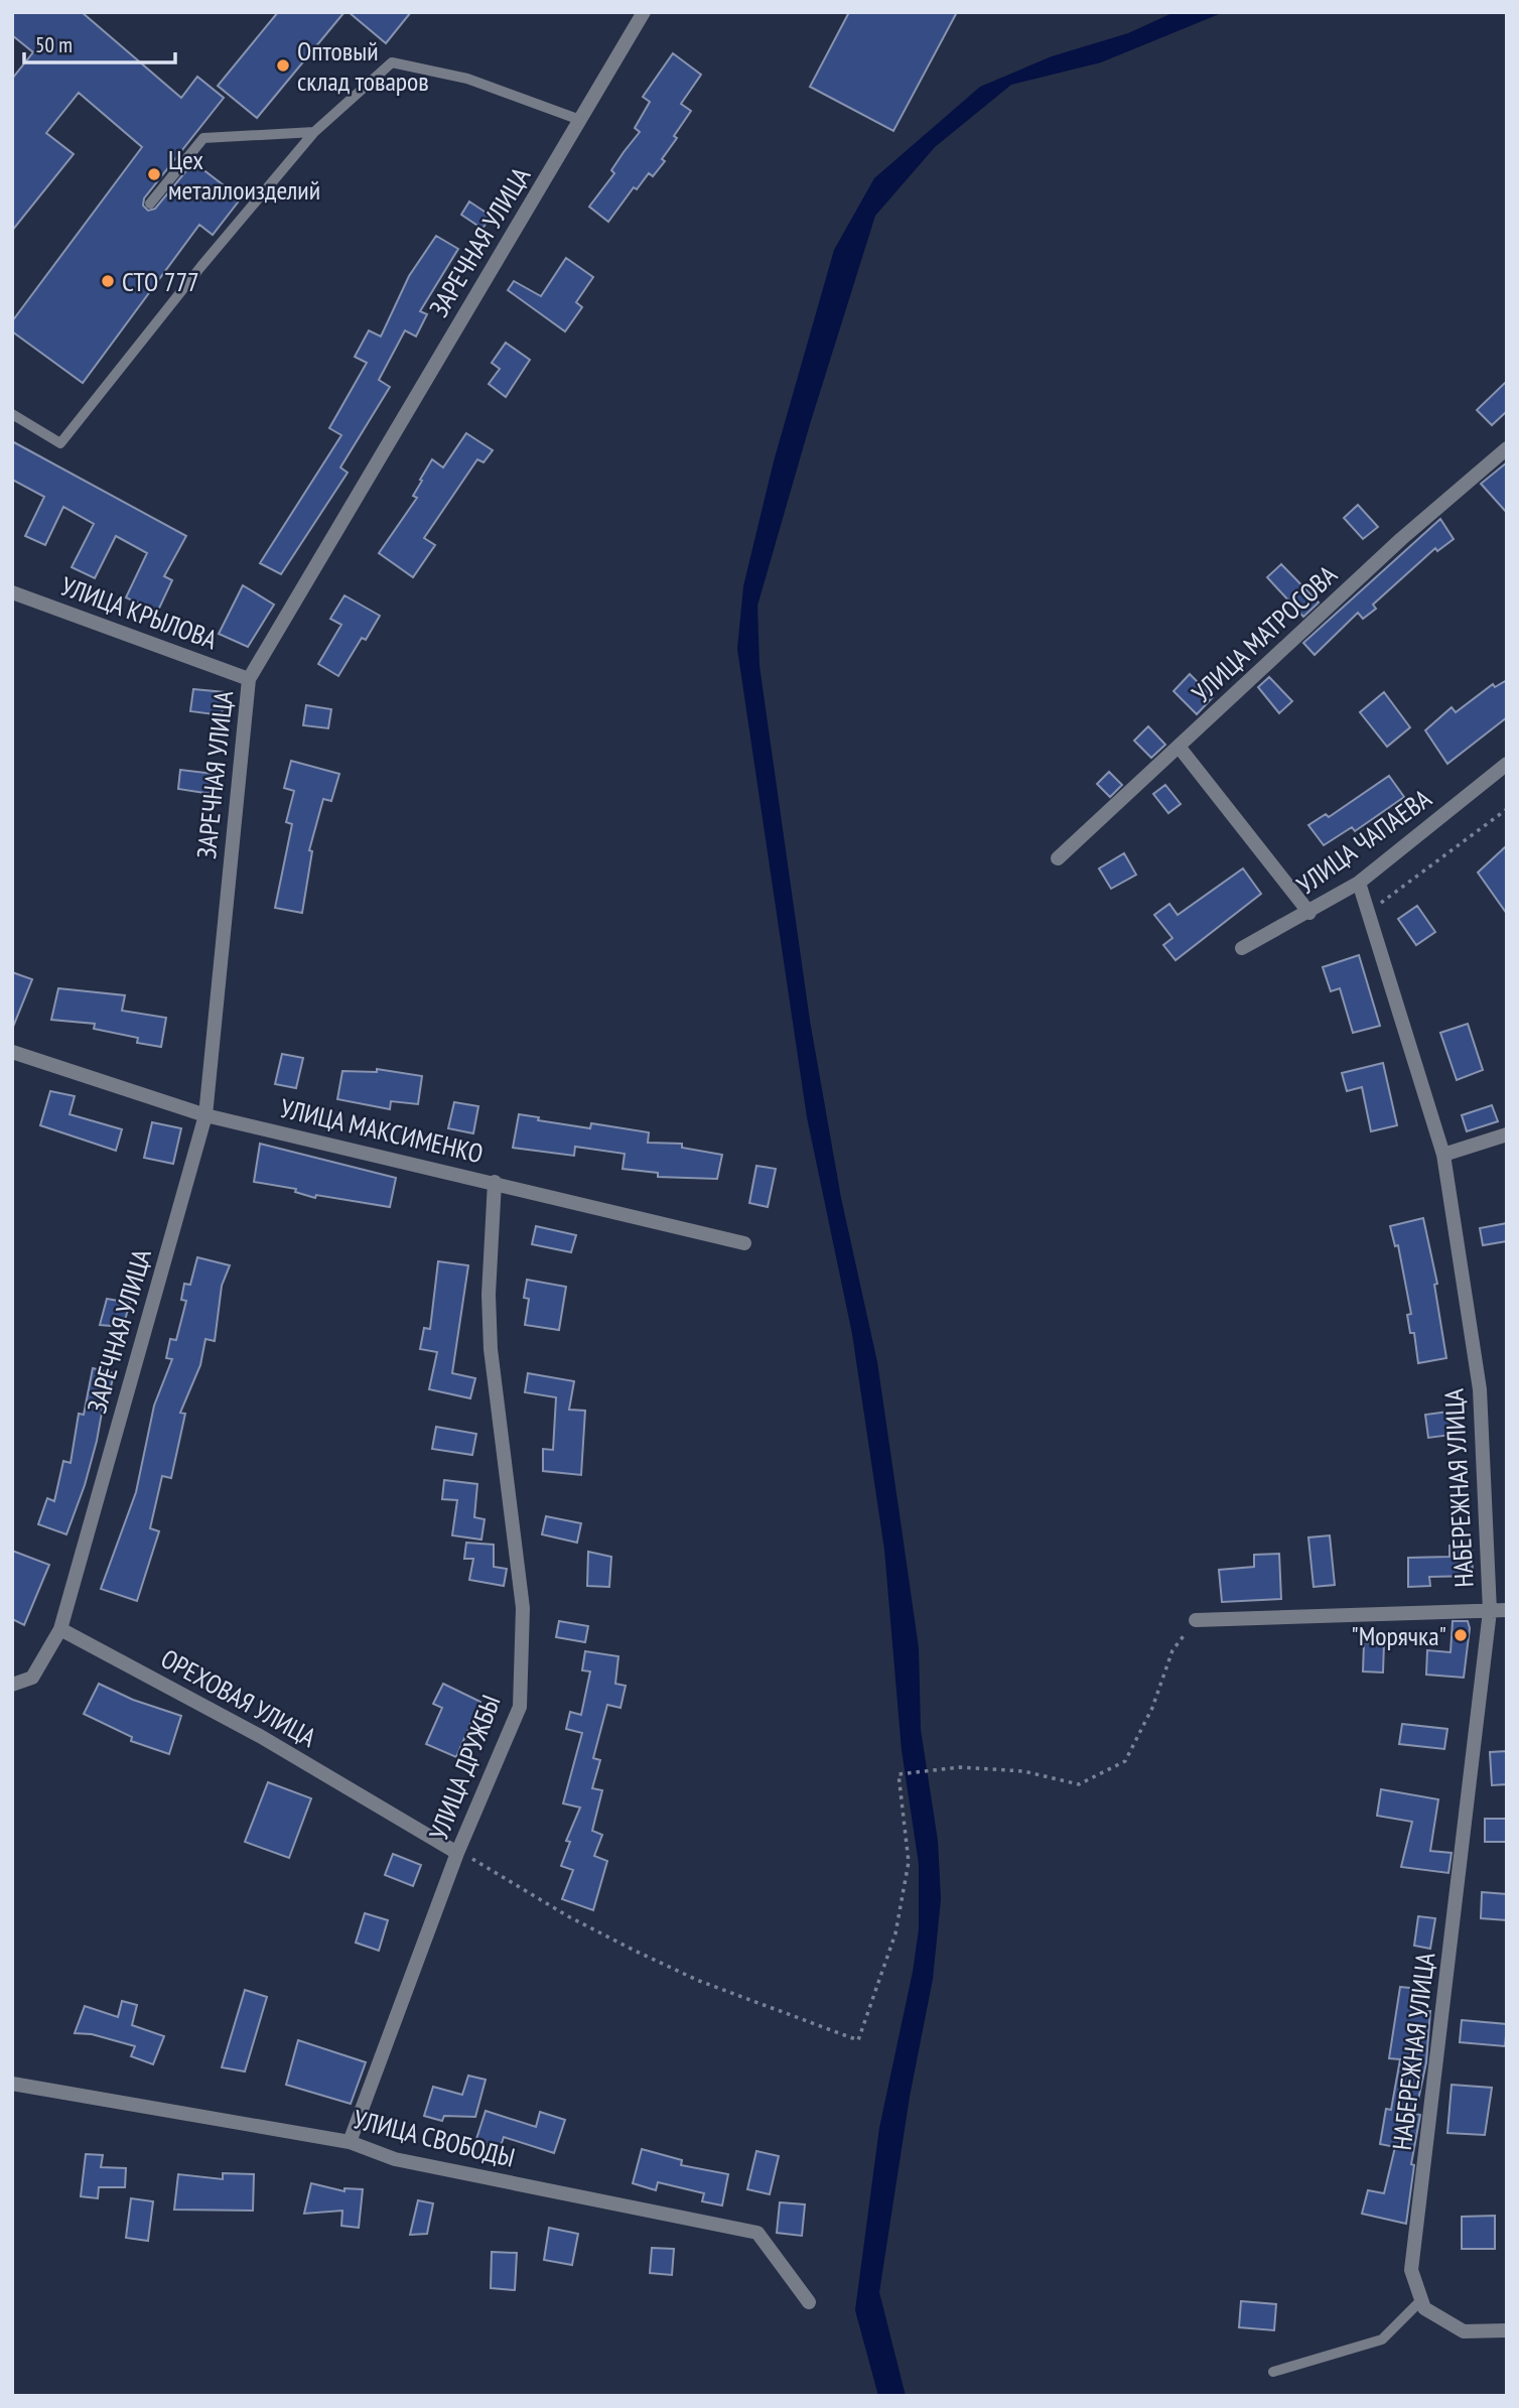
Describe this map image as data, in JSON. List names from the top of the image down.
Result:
{
  "streets": {
    "street": [
      "ЗАРЕЧНАЯ УЛИЦА",
      "УЛИЦА КРЫЛОВА",
      "УЛИЦА МАТРОСОВА",
      "УЛИЦА ЧАПАЕВА",
      "УЛИЦА МАКСИМЕНКО",
      "НАБЕРЕЖНАЯ УЛИЦА",
      "ОРЕХОВАЯ УЛИЦА",
      "УЛИЦА ДРУЖБЫ",
      "УЛИЦА СВОБОДЫ"
    ]
  },
  "crossings": [
    ["ЗАРЕЧНАЯ УЛИЦА", "УЛИЦА КРЫЛОВА"],
    ["ЗАРЕЧНАЯ УЛИЦА", "УЛИЦА МАКСИМЕНКО"],
    ["ЗАРЕЧНАЯ УЛИЦА", "ОРЕХОВАЯ УЛИЦА"],
    ["УЛИЦА ЧАПАЕВА", "НАБЕРЕЖНАЯ УЛИЦА"],
    ["УЛИЦА МАКСИМЕНКО", "УЛИЦА ДРУЖБЫ"],
    ["ОРЕХОВАЯ УЛИЦА", "УЛИЦА ДРУЖБЫ"],
    ["УЛИЦА ДРУЖБЫ", "УЛИЦА СВОБОДЫ"]
  ],
  "places": [
    "Оптовый склад товаров",
    "Цех металлоизделий",
    "СТО 777",
    "\"Морячка\""
  ],
  "scale_bar": "50 m"
}
